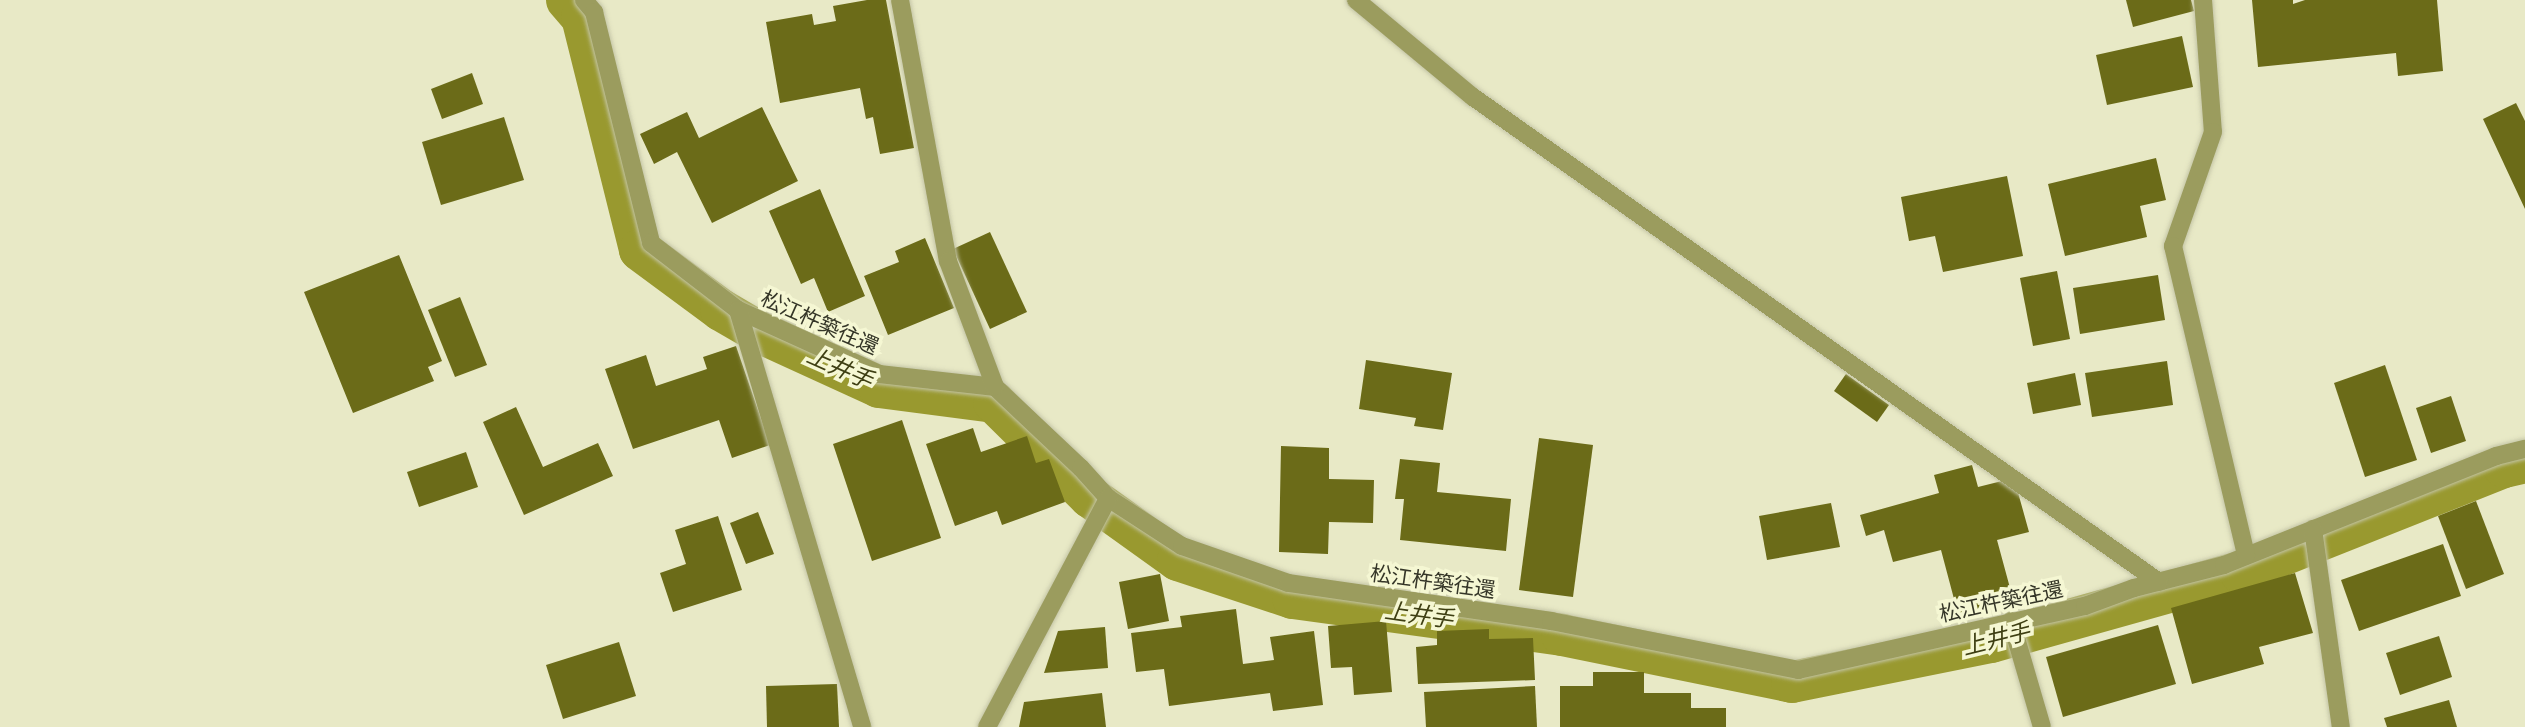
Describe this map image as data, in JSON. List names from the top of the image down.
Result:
{
  "streets": {
    "street": ["松江杵築往還"]
  },
  "water": ["上井手"]
}
